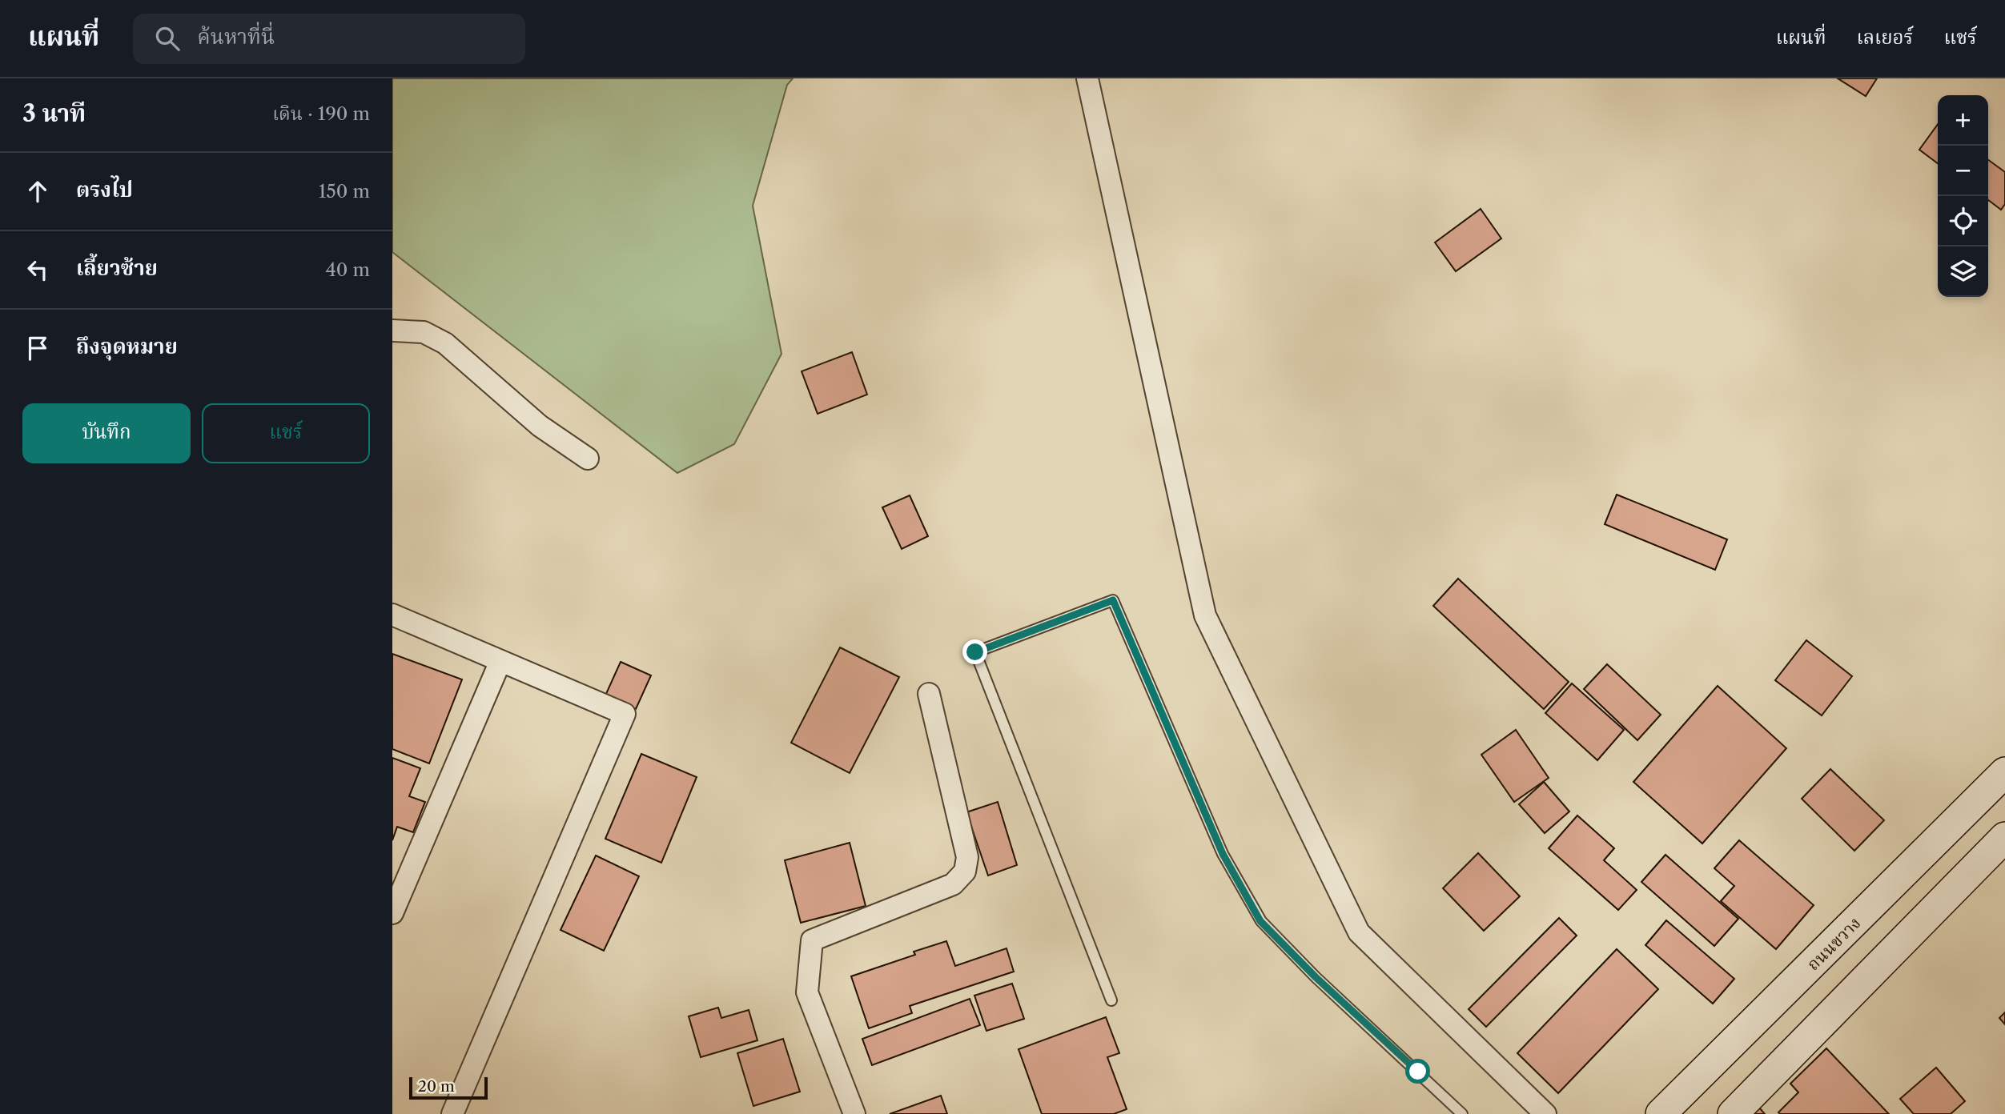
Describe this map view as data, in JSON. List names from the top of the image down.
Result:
{
  "streets": {
    "main road": ["ถนนขวาง"]
  },
  "scale_bar": "20 m",
  "page": {
    "header": "แผนที่",
    "search": "ค้นหาที่นี่",
    "nav": ["แผนที่", "เลเยอร์", "แชร์"],
    "heading": ["3 นาที", "เดิน · 190 m"],
    "map_buttons": ["+", "−"],
    "list": [
      ["ตรงไป", "150 m"],
      ["เลี้ยวซ้าย", "40 m"],
      "ถึงจุดหมาย"
    ],
    "buttons": ["บันทึก", "แชร์"],
    "scale": "20 m"
  }
}
